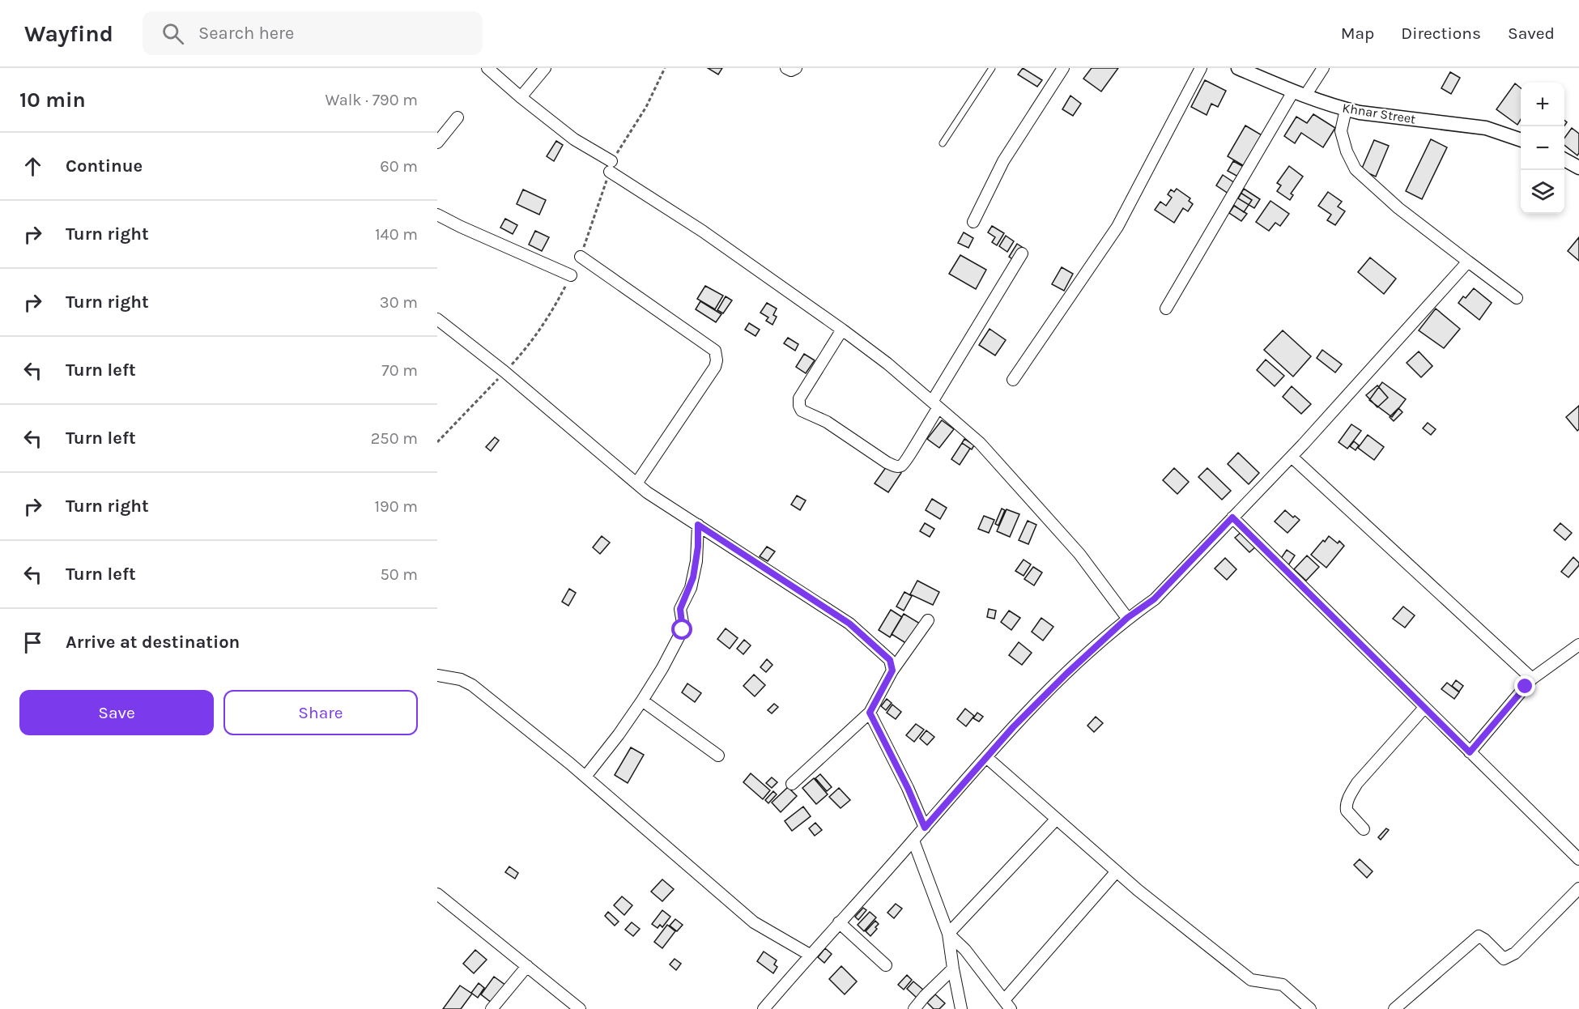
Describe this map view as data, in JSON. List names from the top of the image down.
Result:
{
  "streets": {
    "street": ["Khnar Street"]
  },
  "page": {
    "header": "Wayfind",
    "search": "Search here",
    "nav": ["Map", "Directions", "Saved"],
    "heading": ["10 min", "Walk · 790 m"],
    "map_buttons": ["+", "−"],
    "list": [
      ["Continue", "60 m"],
      ["Turn right", "140 m"],
      ["Turn right", "30 m"],
      ["Turn left", "70 m"],
      ["Turn left", "250 m"],
      ["Turn right", "190 m"],
      ["Turn left", "50 m"],
      "Arrive at destination"
    ],
    "buttons": ["Save", "Share"]
  }
}
